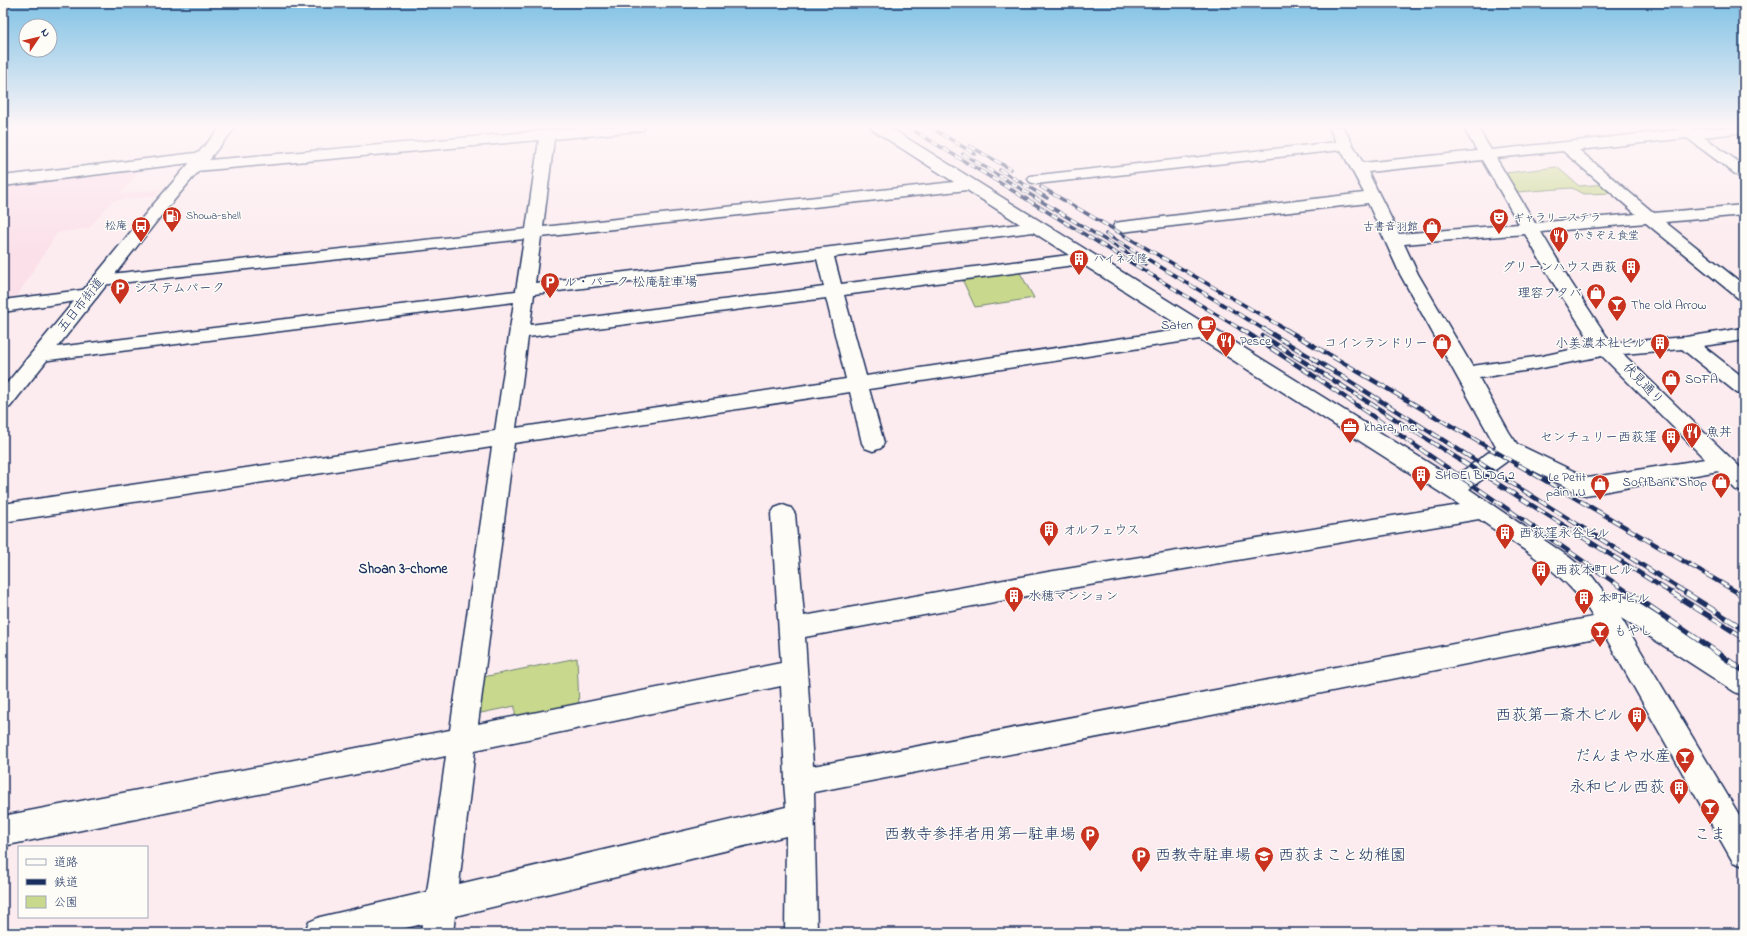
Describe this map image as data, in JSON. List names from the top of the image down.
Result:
{
  "streets": {
    "street": ["五日市街道", "伏見通り"]
  },
  "districts": ["Shoan 3-chome"],
  "places": {
    "fuel station": ["Showa-shell"],
    "theatre": ["ギャラリーステラ"],
    "bus stop": ["松庵"],
    "shop": [
      "古書音羽館",
      "理容フタバ",
      "コインランドリー",
      "SOFA",
      "SoftBank Shop",
      "Le Petit pain I.U"
    ],
    "restaurant": ["かきぞえ食堂", "Pesce", "魚丼"],
    "building": [
      "ハイネス隆",
      "グリーンハウス西荻",
      "小美濃本社ビル",
      "センチュリー西荻窪",
      "SHOEI BLDG 2",
      "オルフェウス",
      "西荻窪永谷ビル",
      "西荻本町ビル",
      "水穂マンション",
      "本町ビル",
      "西荻第一斎木ビル",
      "永和ビル西荻"
    ],
    "parking": [
      "ル・パーク 松庵駐車場",
      "システムパーク",
      "西教寺参拝者用第一駐車場",
      "西教寺駐車場"
    ],
    "bar": [
      "The Old Arrow",
      "もやし",
      "だんまや水産",
      "こま"
    ],
    "cafe": ["Saten"],
    "office": ["khara, Inc."],
    "school or university": ["西荻まこと幼稚園"]
  },
  "legend": ["道路", "鉄道", "公園"],
  "north": "top right"
}
